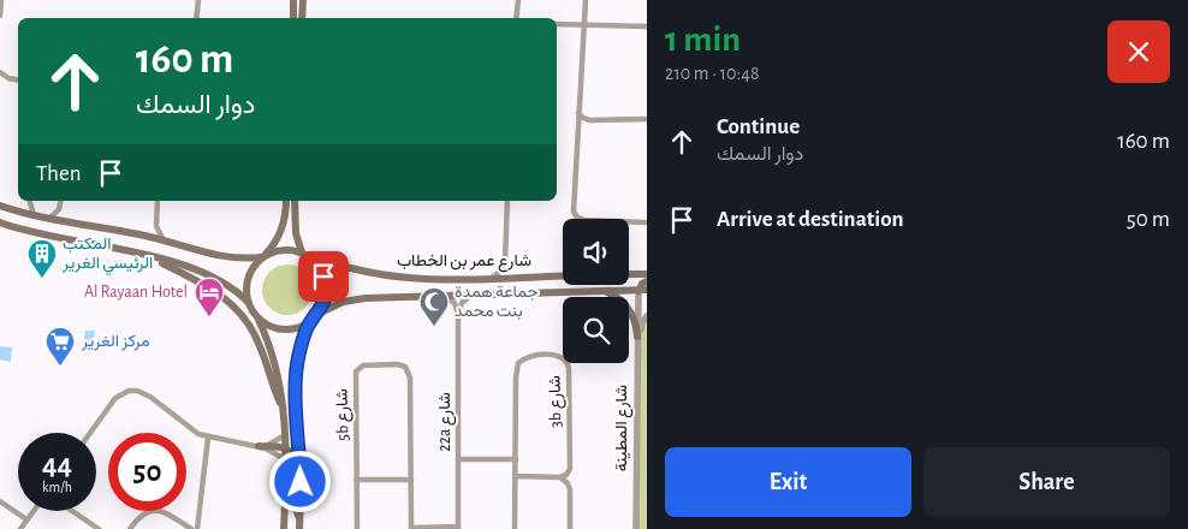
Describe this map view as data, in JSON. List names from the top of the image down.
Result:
{
  "streets": {
    "main road": ["شارع عمر بن الخطاب"],
    "street": [
      "3b شارع",
      "5b شارع",
      "22a شارع",
      "شارع المطينة"
    ]
  },
  "crossings": [
    ["شارع عمر بن الخطاب", "شارع المطينة"],
    ["5b شارع", "22a شارع"]
  ],
  "places": {
    "building": ["المكتب الرئيسي الغرير"],
    "hotel": ["Al Rayaan Hotel"],
    "mosque": ["جماعة همدة بنت محمد"],
    "supermarket": ["مركز الغرير"]
  },
  "page": {
    "heading": ["1 min", "210 m · 10:48"],
    "turn": ["160 m", "دوار السمك"],
    "list": [
      {
        "name": "Continue",
        "note": "دوار السمك",
        "value": "160 m"
      },
      {
        "name": "Arrive at destination",
        "value": "50 m"
      }
    ],
    "then": "Then",
    "speed": "44 km/h",
    "limit": "50",
    "buttons": ["Exit", "Share"]
  }
}
